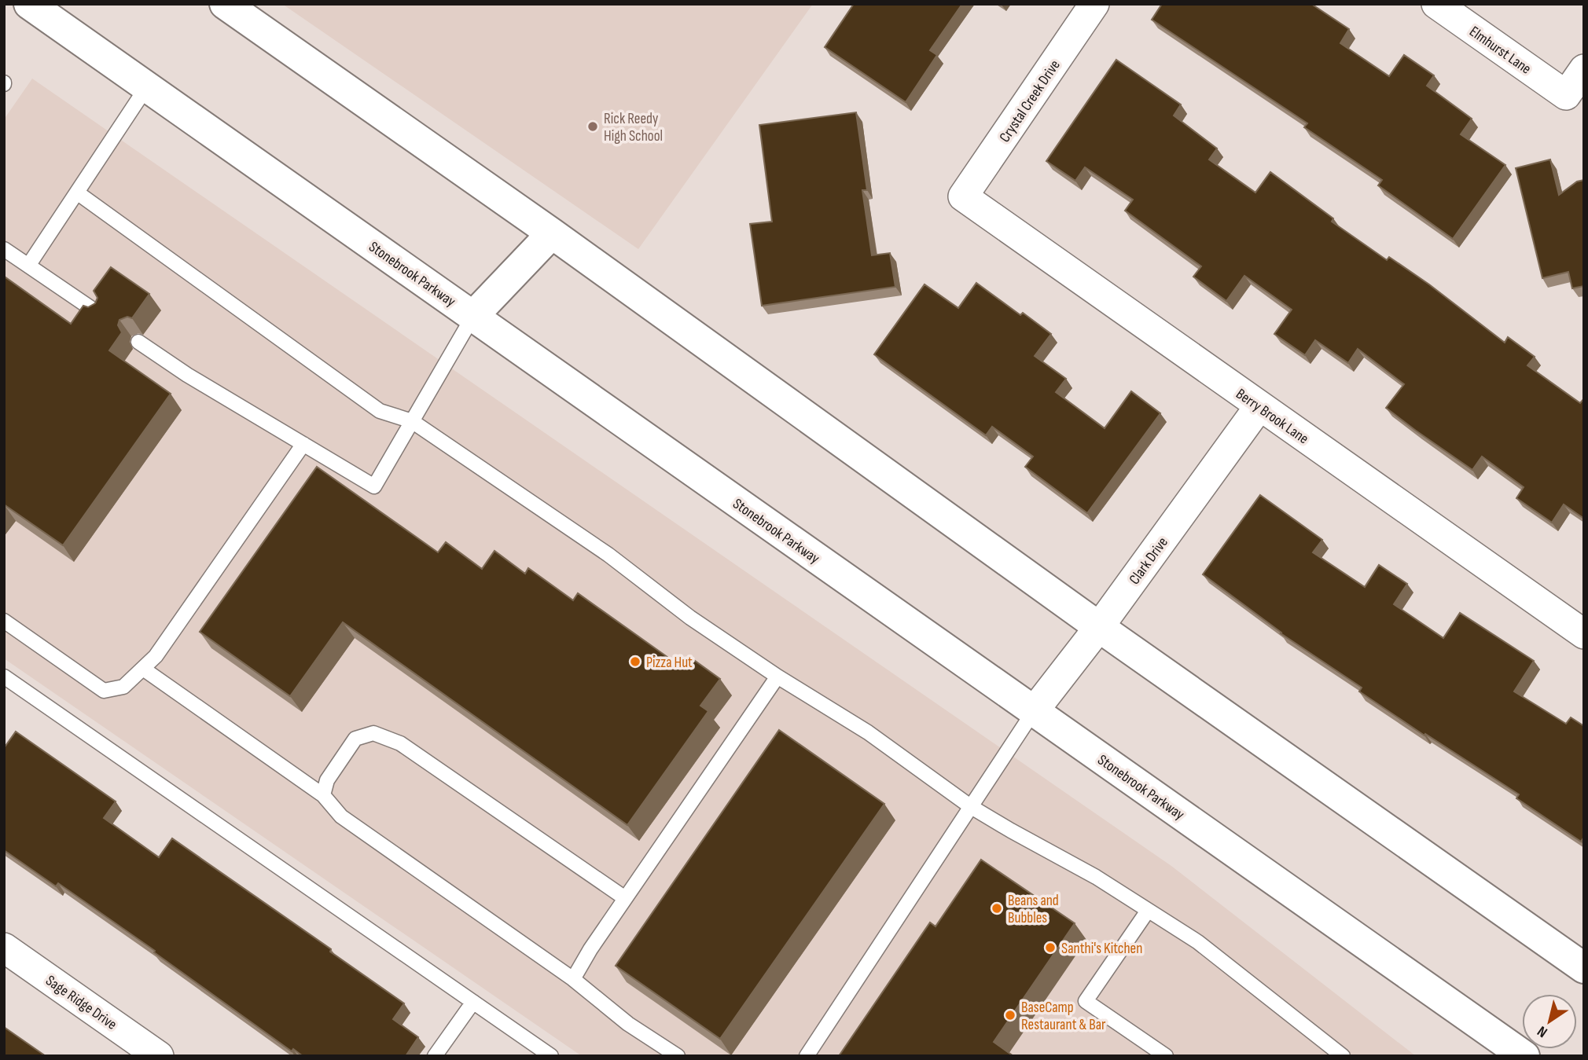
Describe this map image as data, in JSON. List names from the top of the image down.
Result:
{
  "streets": {
    "main road": ["Stonebrook Parkway"],
    "street": [
      "Elmhurst Lane",
      "Crystal Creek Drive",
      "Berry Brook Lane",
      "Clark Drive",
      "Sage Ridge Drive"
    ]
  },
  "crossings": [
    ["Crystal Creek Drive", "Berry Brook Lane"],
    ["Stonebrook Parkway", "Clark Drive"],
    ["Berry Brook Lane", "Clark Drive"]
  ],
  "places": [
    "Rick Reedy High School",
    "Pizza Hut",
    "Beans and Bubbles",
    "Santhi's Kitchen",
    "BaseCamp Restaurant & Bar"
  ],
  "north": "bottom left"
}
